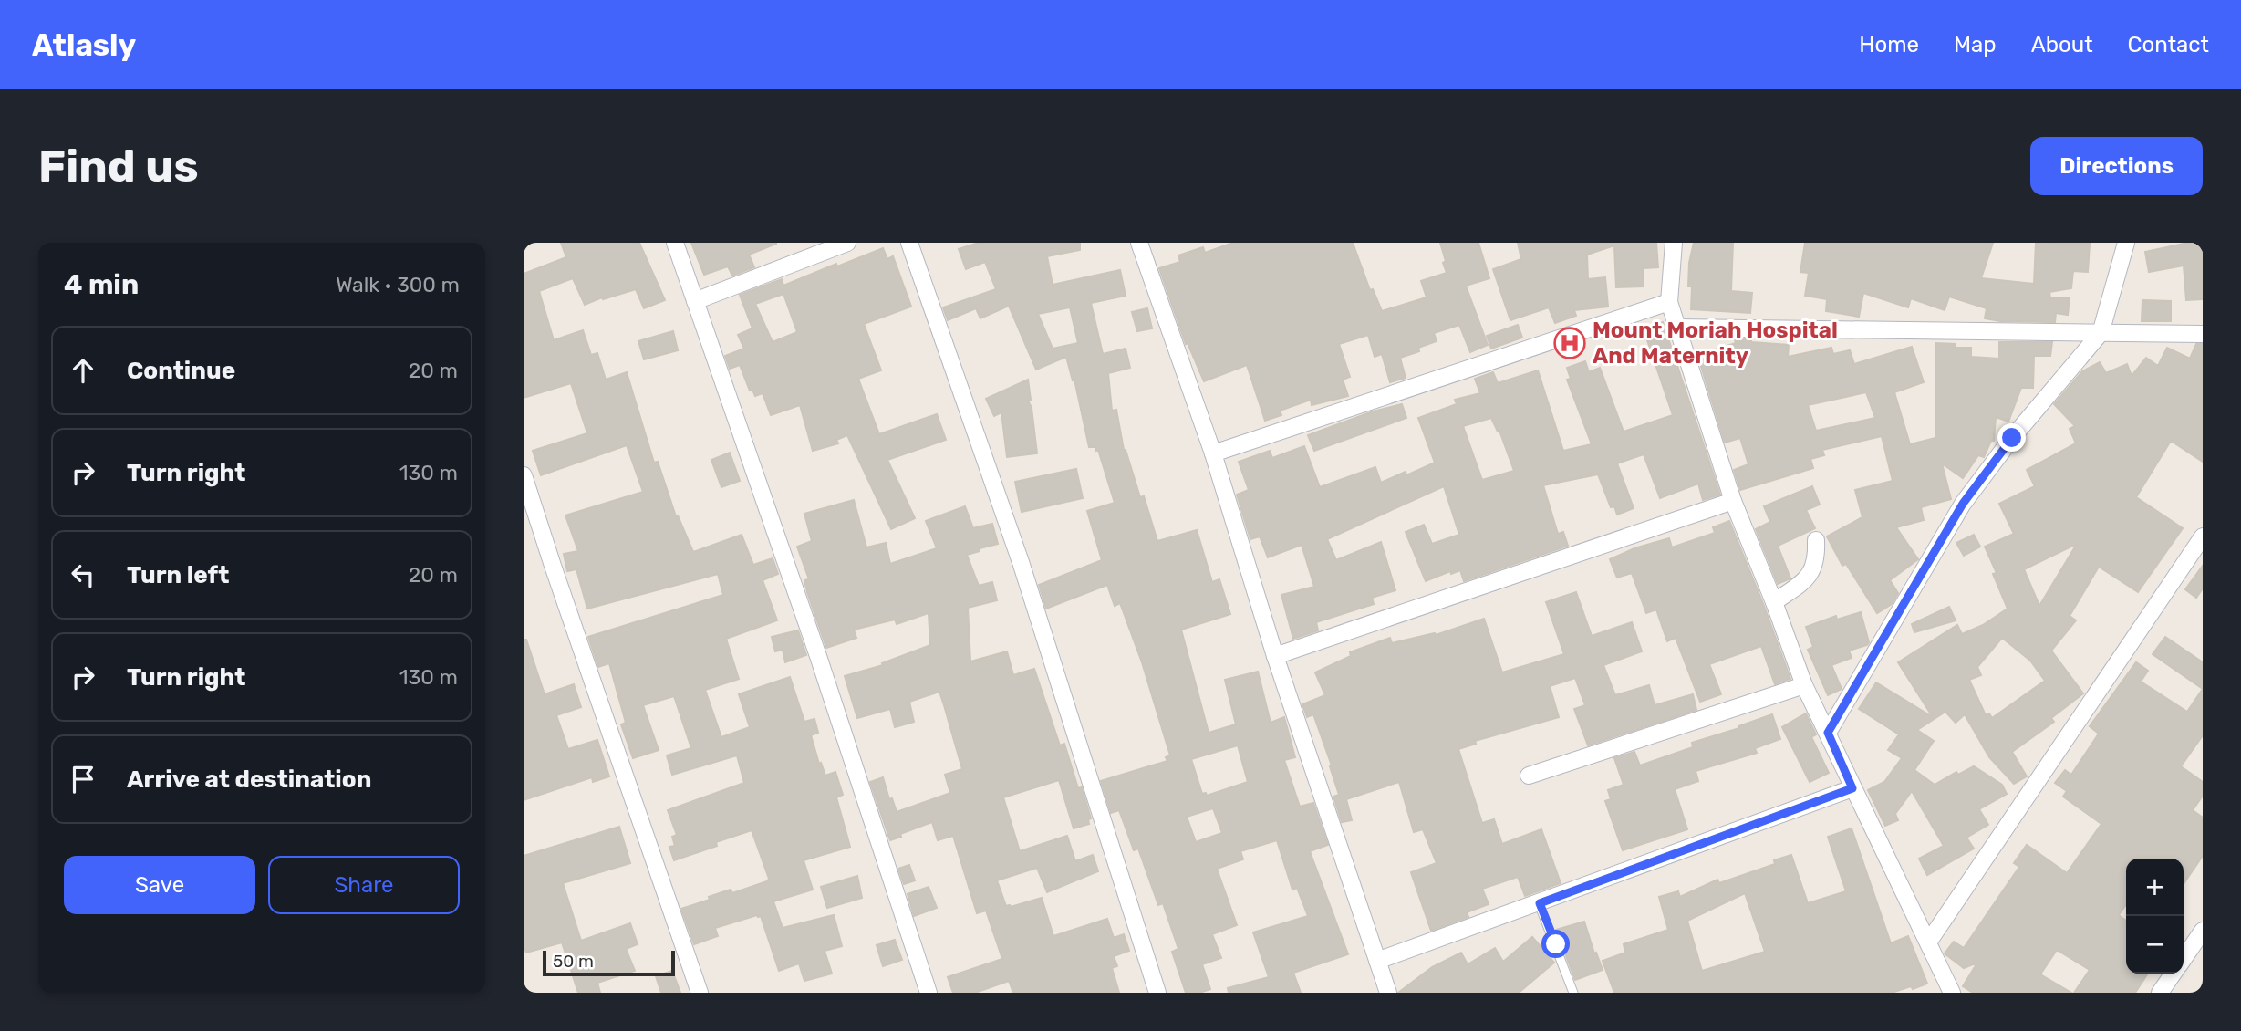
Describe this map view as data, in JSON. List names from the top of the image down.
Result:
{
  "places": {
    "hospital": ["Mount Moriah Hospital And Maternity"]
  },
  "scale_bar": "50 m",
  "page": {
    "header": "Atlasly",
    "nav": [
      "Home",
      "Map",
      "About",
      "Contact"
    ],
    "buttons": [
      "Directions",
      ["Save", "Share"]
    ],
    "title": "Find us",
    "heading": ["4 min", "Walk · 300 m"],
    "list": [
      ["Continue", "20 m"],
      ["Turn right", "130 m"],
      ["Turn left", "20 m"],
      ["Turn right", "130 m"],
      "Arrive at destination"
    ],
    "map_buttons": ["+", "−"],
    "scale": "50 m"
  }
}
